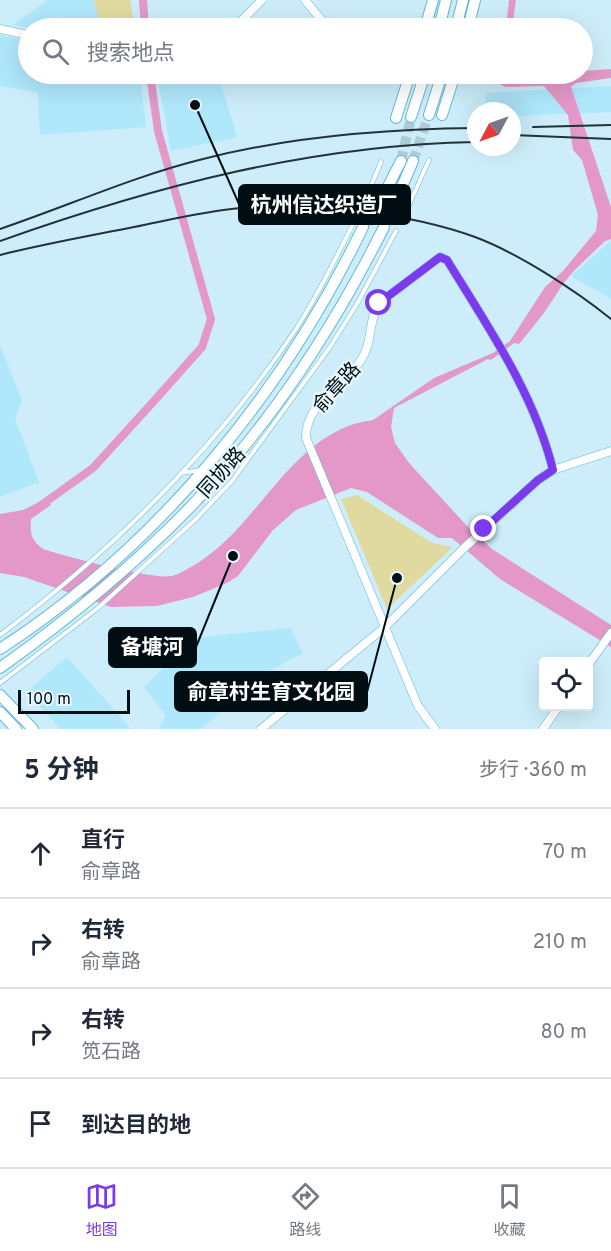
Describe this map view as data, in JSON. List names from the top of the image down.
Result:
{
  "streets": {
    "main road": ["同协路"],
    "street": ["俞章路"]
  },
  "places": ["杭州信达织造厂", "备塘河", "俞章村生育文化园"],
  "scale_bar": "100 m",
  "north": "bottom left",
  "page": {
    "search": "搜索地点",
    "scale": "100 m",
    "heading": ["5 分钟", "步行 · 360 m"],
    "list": [
      ["直行", "俞章路", "70 m"],
      ["右转", "俞章路", "210 m"],
      ["右转", "笕石路", "80 m"],
      "到达目的地"
    ],
    "nav": ["地图", "路线", "收藏"]
  }
}
